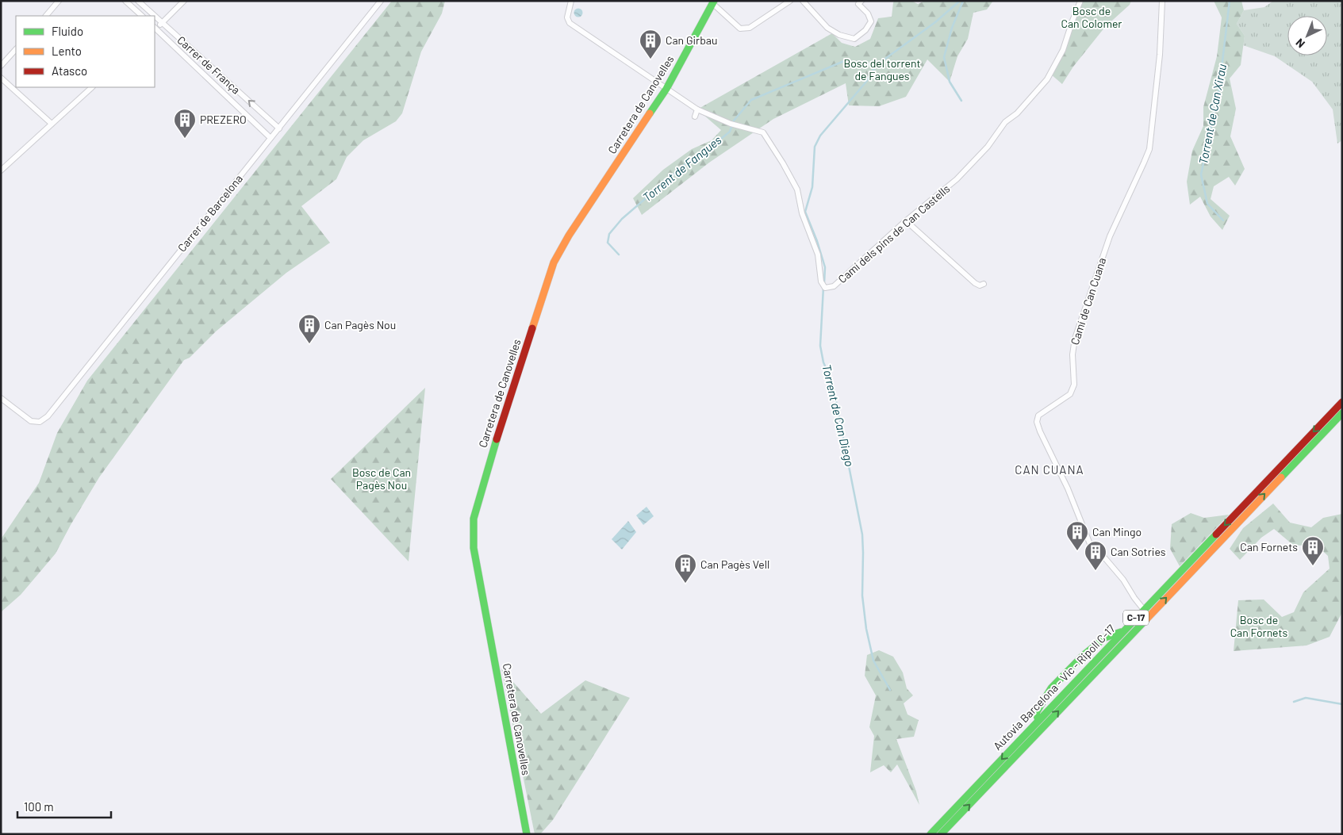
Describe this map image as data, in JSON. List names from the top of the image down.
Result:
{
  "streets": {
    "main road": ["Carretera de Canovelles", "C-17", "Autovia Barcelona - Vic - Ripoll C-17"],
    "street": [
      "Carrer de França",
      "Carrer de Barcelona",
      "Camí dels pins de Can Castells",
      "Camí de Can Cuana"
    ]
  },
  "crossings": [
    ["Carrer de França", "Carrer de Barcelona"],
    ["Carretera de Canovelles", "Camí dels pins de Can Castells"],
    ["Camí de Can Cuana", "Autovia Barcelona - Vic - Ripoll C-17"]
  ],
  "districts": ["CAN CUANA"],
  "water": ["Torrent de Can Xirau", "Torrent de Fangues", "Torrent de Can Diego"],
  "parks": [
    "Bosc de Can Colomer",
    "Bosc del torrent de Fangues",
    "Bosc de Can Pagès Nou",
    "Bosc de Can Fornets"
  ],
  "places": {
    "building": [
      "Can Girbau",
      "PREZERO",
      "Can Pagès Nou",
      "Can Mingo",
      "Can Fornets",
      "Can Sotries",
      "Can Pagès Vell"
    ]
  },
  "legend": ["Fluido", "Lento", "Atasco"],
  "scale_bar": "100 m",
  "north": "bottom left"
}
